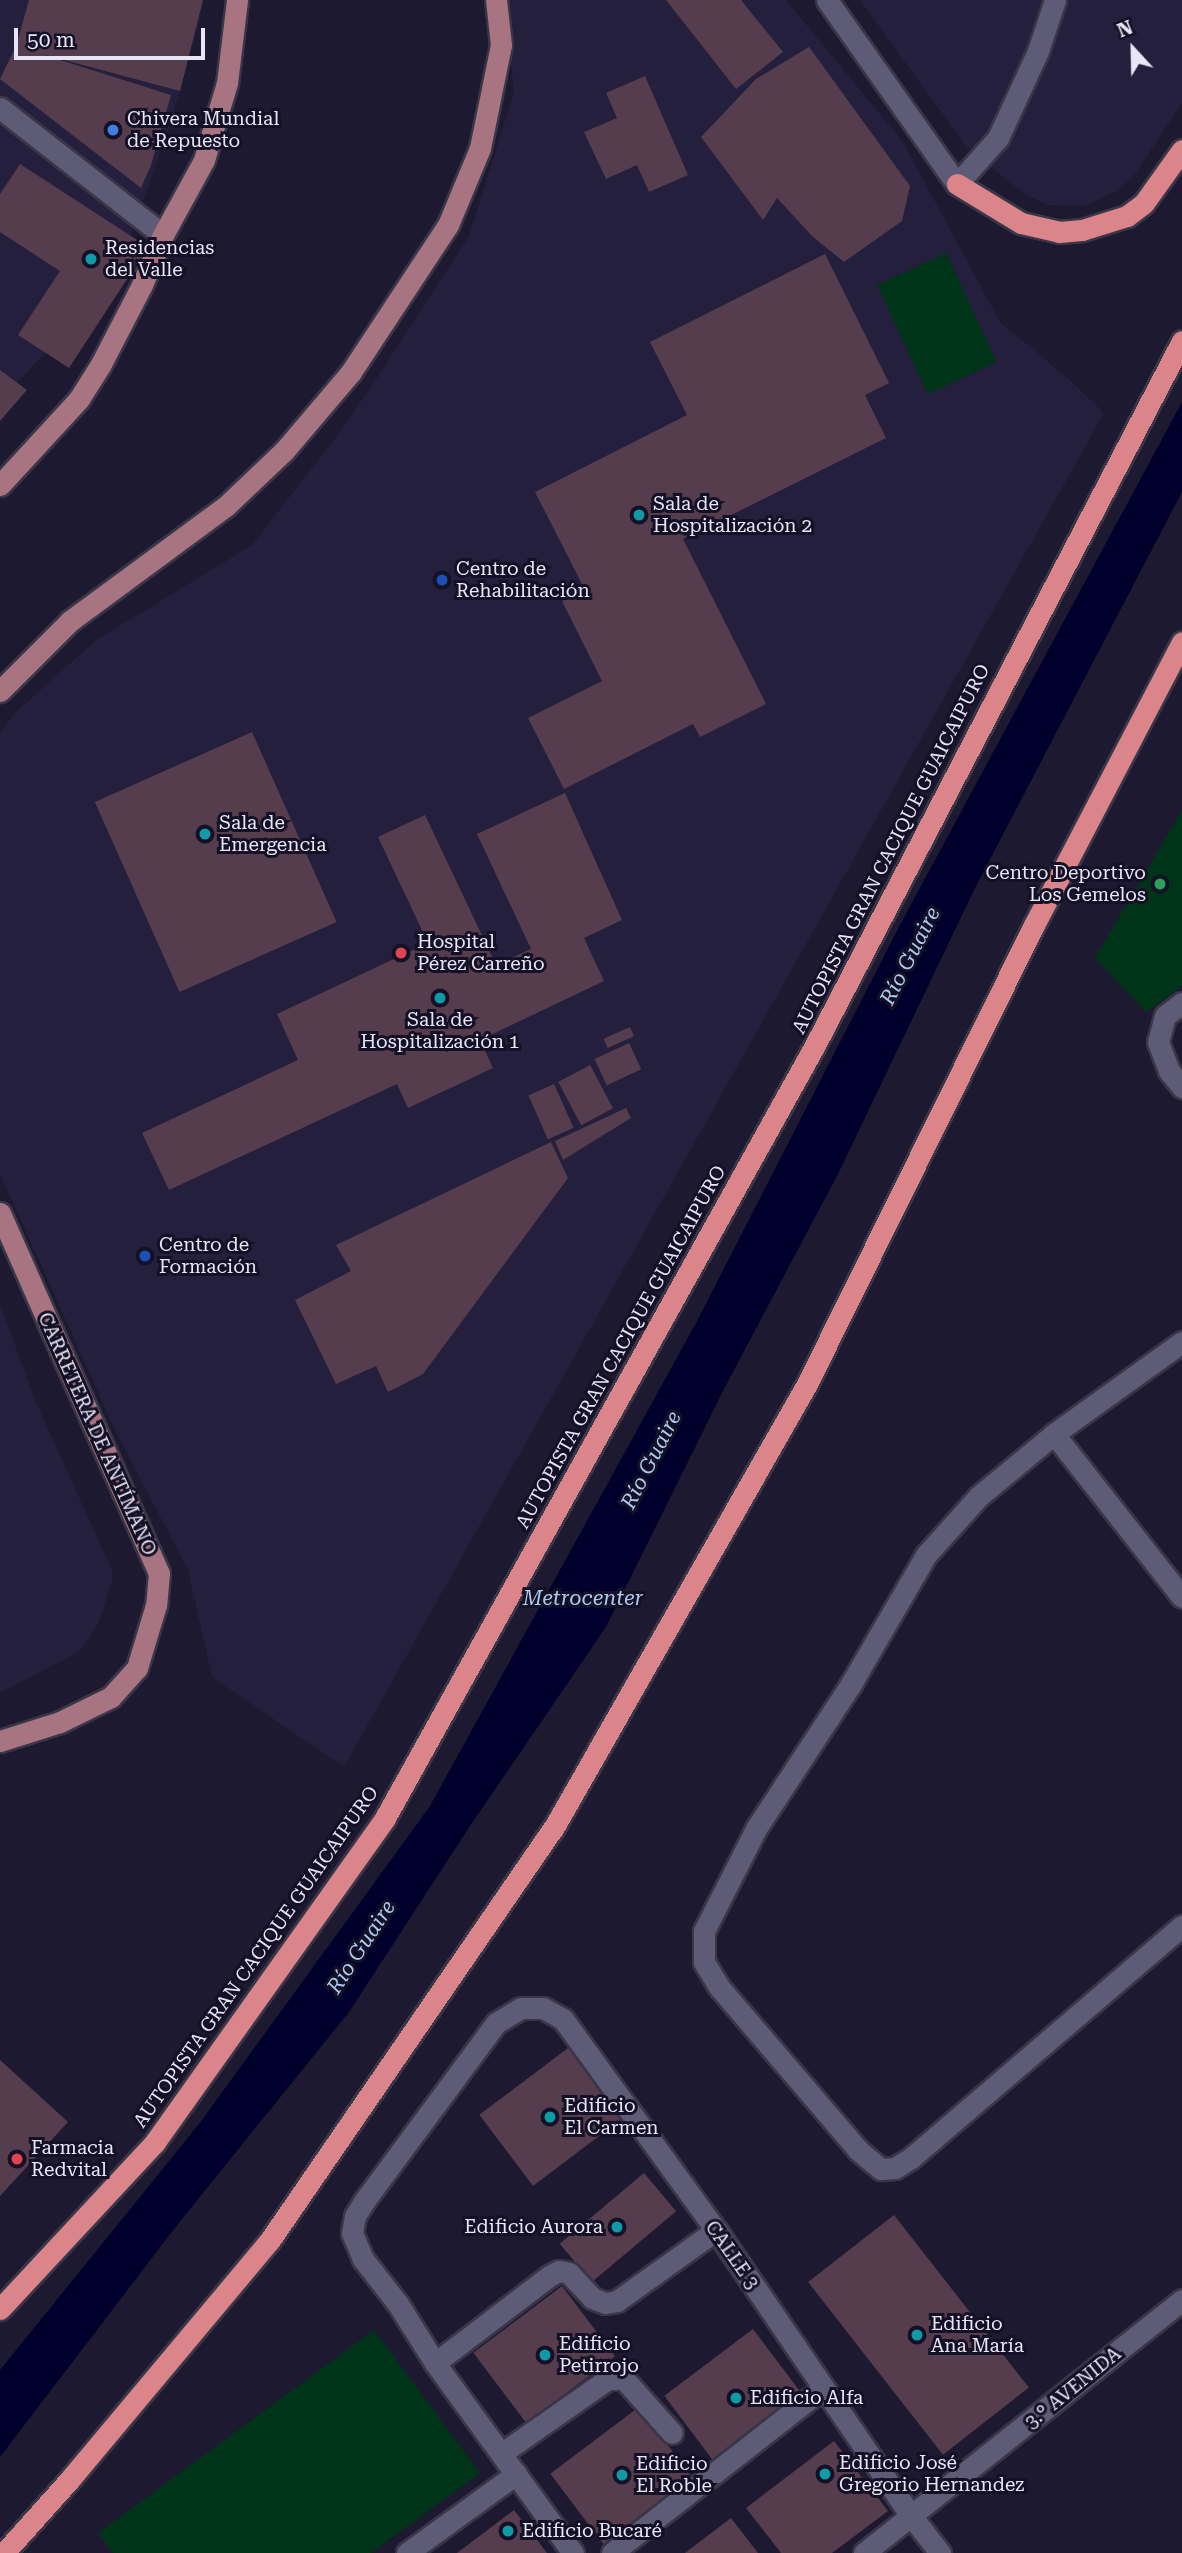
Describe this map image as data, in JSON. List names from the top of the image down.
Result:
{
  "streets": {
    "highway": ["AUTOPISTA GRAN CACIQUE GUAICAIPURO"],
    "main road": ["CARRETERA DE ANTÍMANO"],
    "street": ["CALLE 3", "3.° AVENIDA"]
  },
  "crossings": [
    ["CALLE 3", "3.° AVENIDA"]
  ],
  "water": ["Río Guaire", "Metrocenter"],
  "places": [
    "Chivera Mundial de Repuesto",
    "Residencias del Valle",
    "Sala de Hospitalización 2",
    "Centro de Rehabilitación",
    "Sala de Emergencia",
    "Centro Deportivo Los Gemelos",
    "Hospital Pérez Carreño",
    "Sala de Hospitalización 1",
    "Centro de Formación",
    "Edificio El Carmen",
    "Farmacia Redvital",
    "Edificio Aurora",
    "Edificio Ana María",
    "Edificio Petirrojo",
    "Edificio Alfa",
    "Edificio José Gregorio Hernandez",
    "Edificio El Roble",
    "Edificio Bucaré"
  ],
  "scale_bar": "50 m",
  "north": "top"
}
